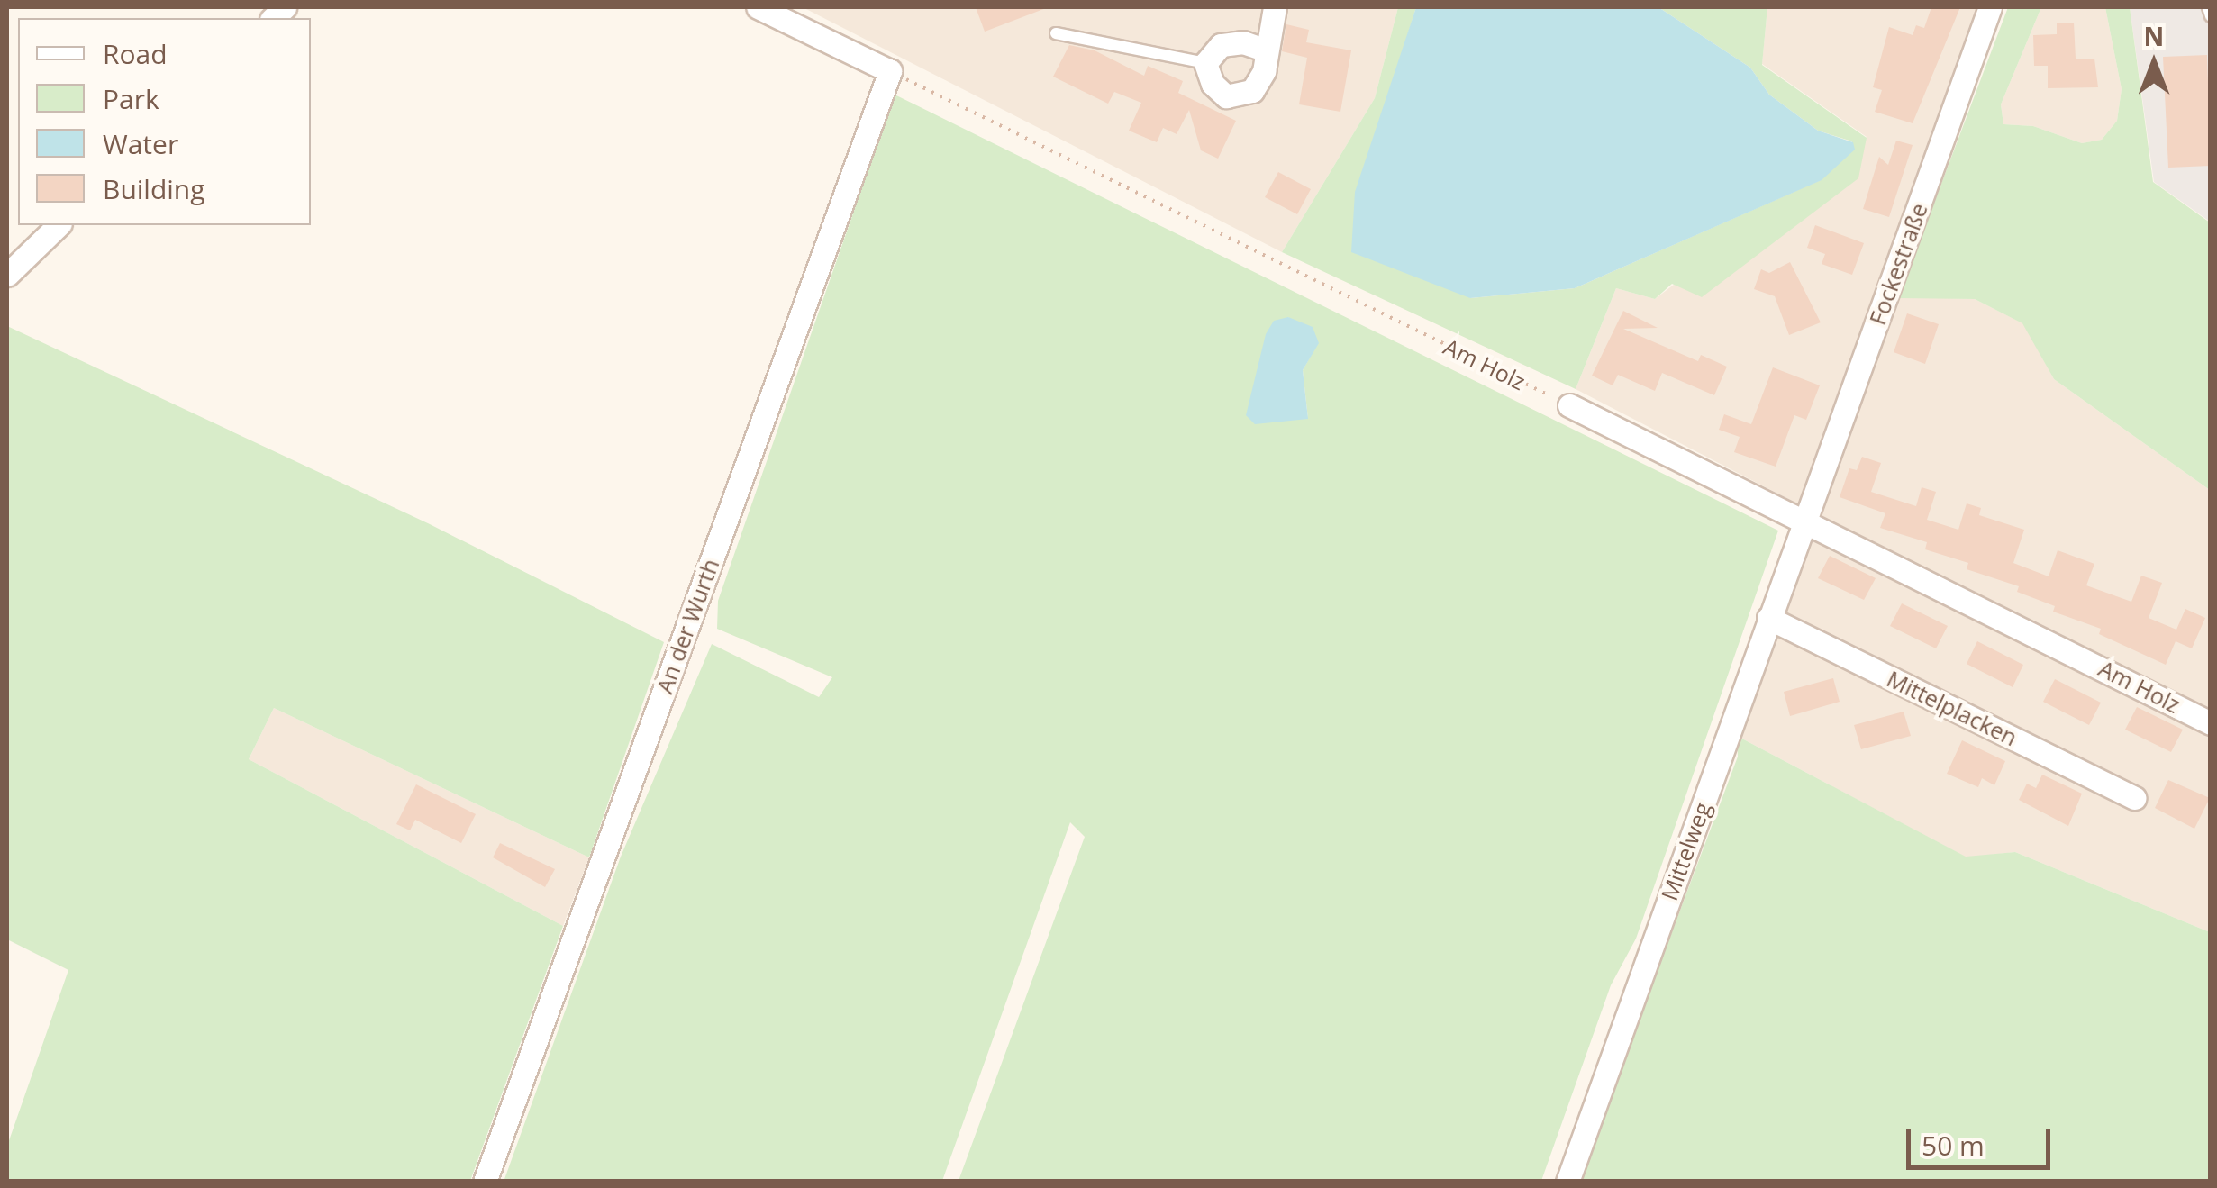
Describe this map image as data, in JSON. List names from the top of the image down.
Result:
{
  "streets": {
    "street": [
      "Fockestraße",
      "Am Holz",
      "An der Wurth",
      "Mittelplacken",
      "Mittelweg"
    ]
  },
  "crossings": [
    ["Fockestraße", "Am Holz"],
    ["Fockestraße", "Mittelweg"],
    ["Am Holz", "An der Wurth"],
    ["Am Holz", "Mittelweg"],
    ["Mittelplacken", "Mittelweg"]
  ],
  "legend": [
    "Road",
    "Park",
    "Water",
    "Building"
  ],
  "scale_bar": "50 m",
  "north": "top"
}
